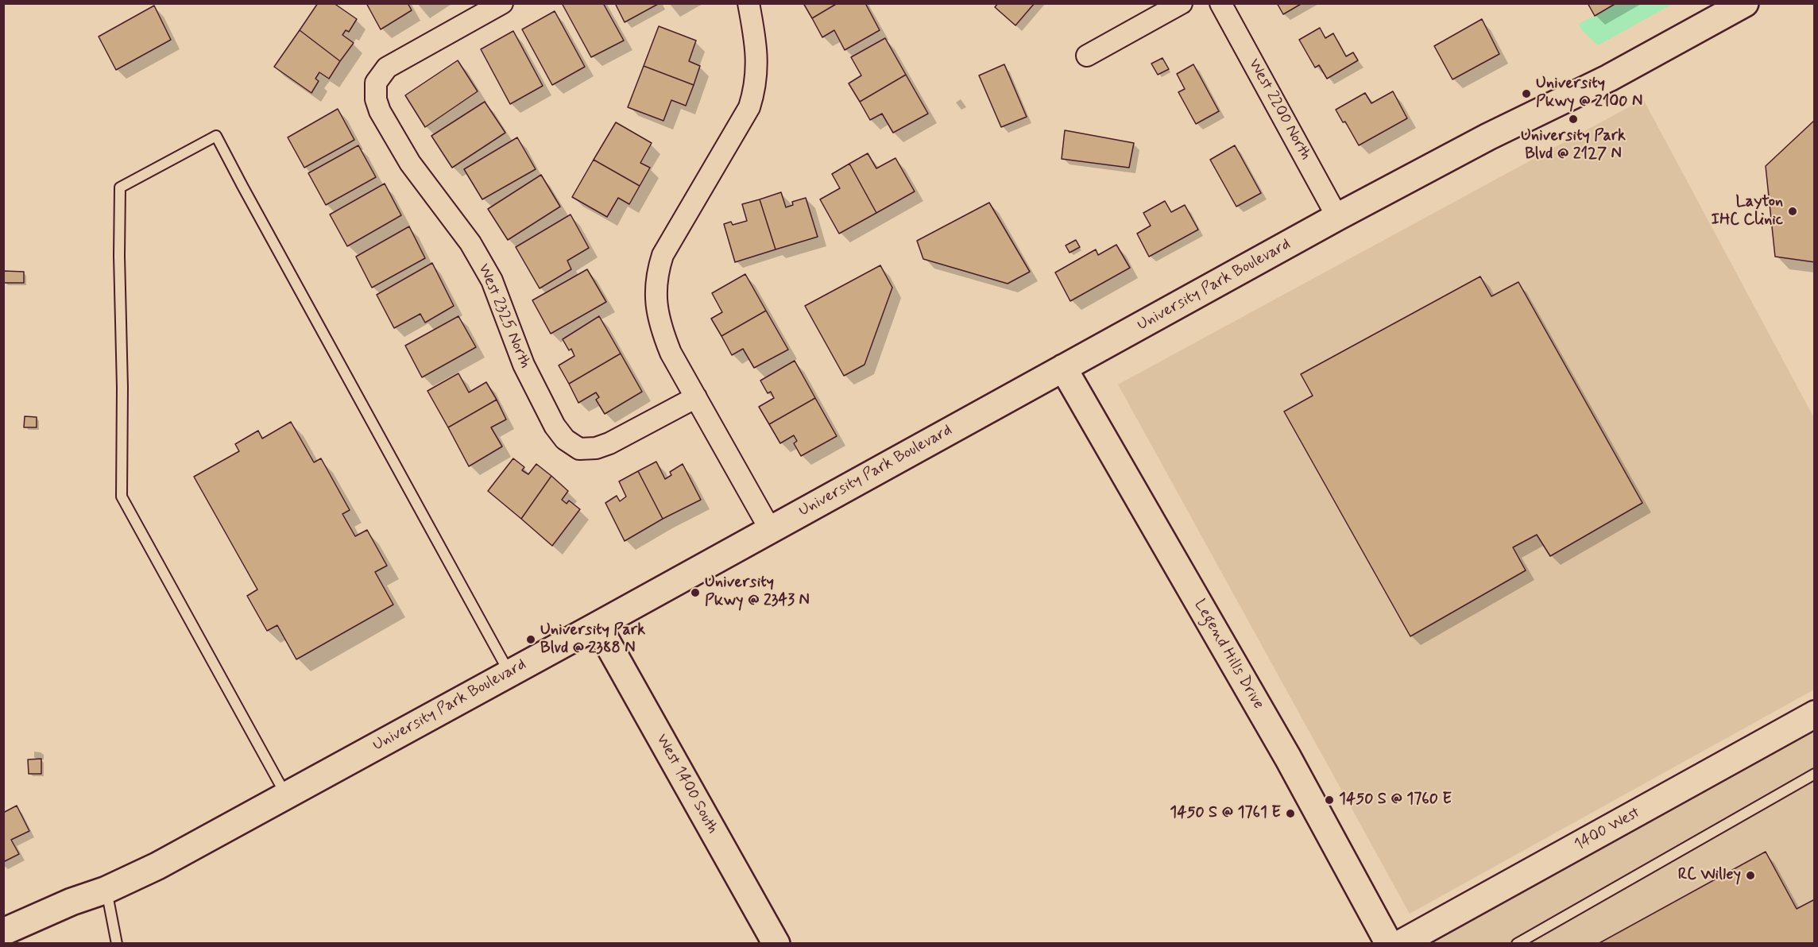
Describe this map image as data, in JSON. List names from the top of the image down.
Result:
{
  "streets": {
    "street": [
      "West 2200 North",
      "University Park Boulevard",
      "West 2325 North",
      "Legend Hills Drive",
      "West 1400 South",
      "1400 West"
    ]
  },
  "crossings": [
    ["West 2200 North", "University Park Boulevard"],
    ["University Park Boulevard", "Legend Hills Drive"],
    ["University Park Boulevard", "West 1400 South"]
  ],
  "places": [
    "University Pkwy @ 2100 N",
    "University Park Blvd @ 2127 N",
    "Layton IHC Clinic",
    "University Pkwy @ 2343 N",
    "University Park Blvd @ 2388 N",
    "1450 S @ 1760 E",
    "1450 S @ 1761 E",
    "RC Willey"
  ]
}
